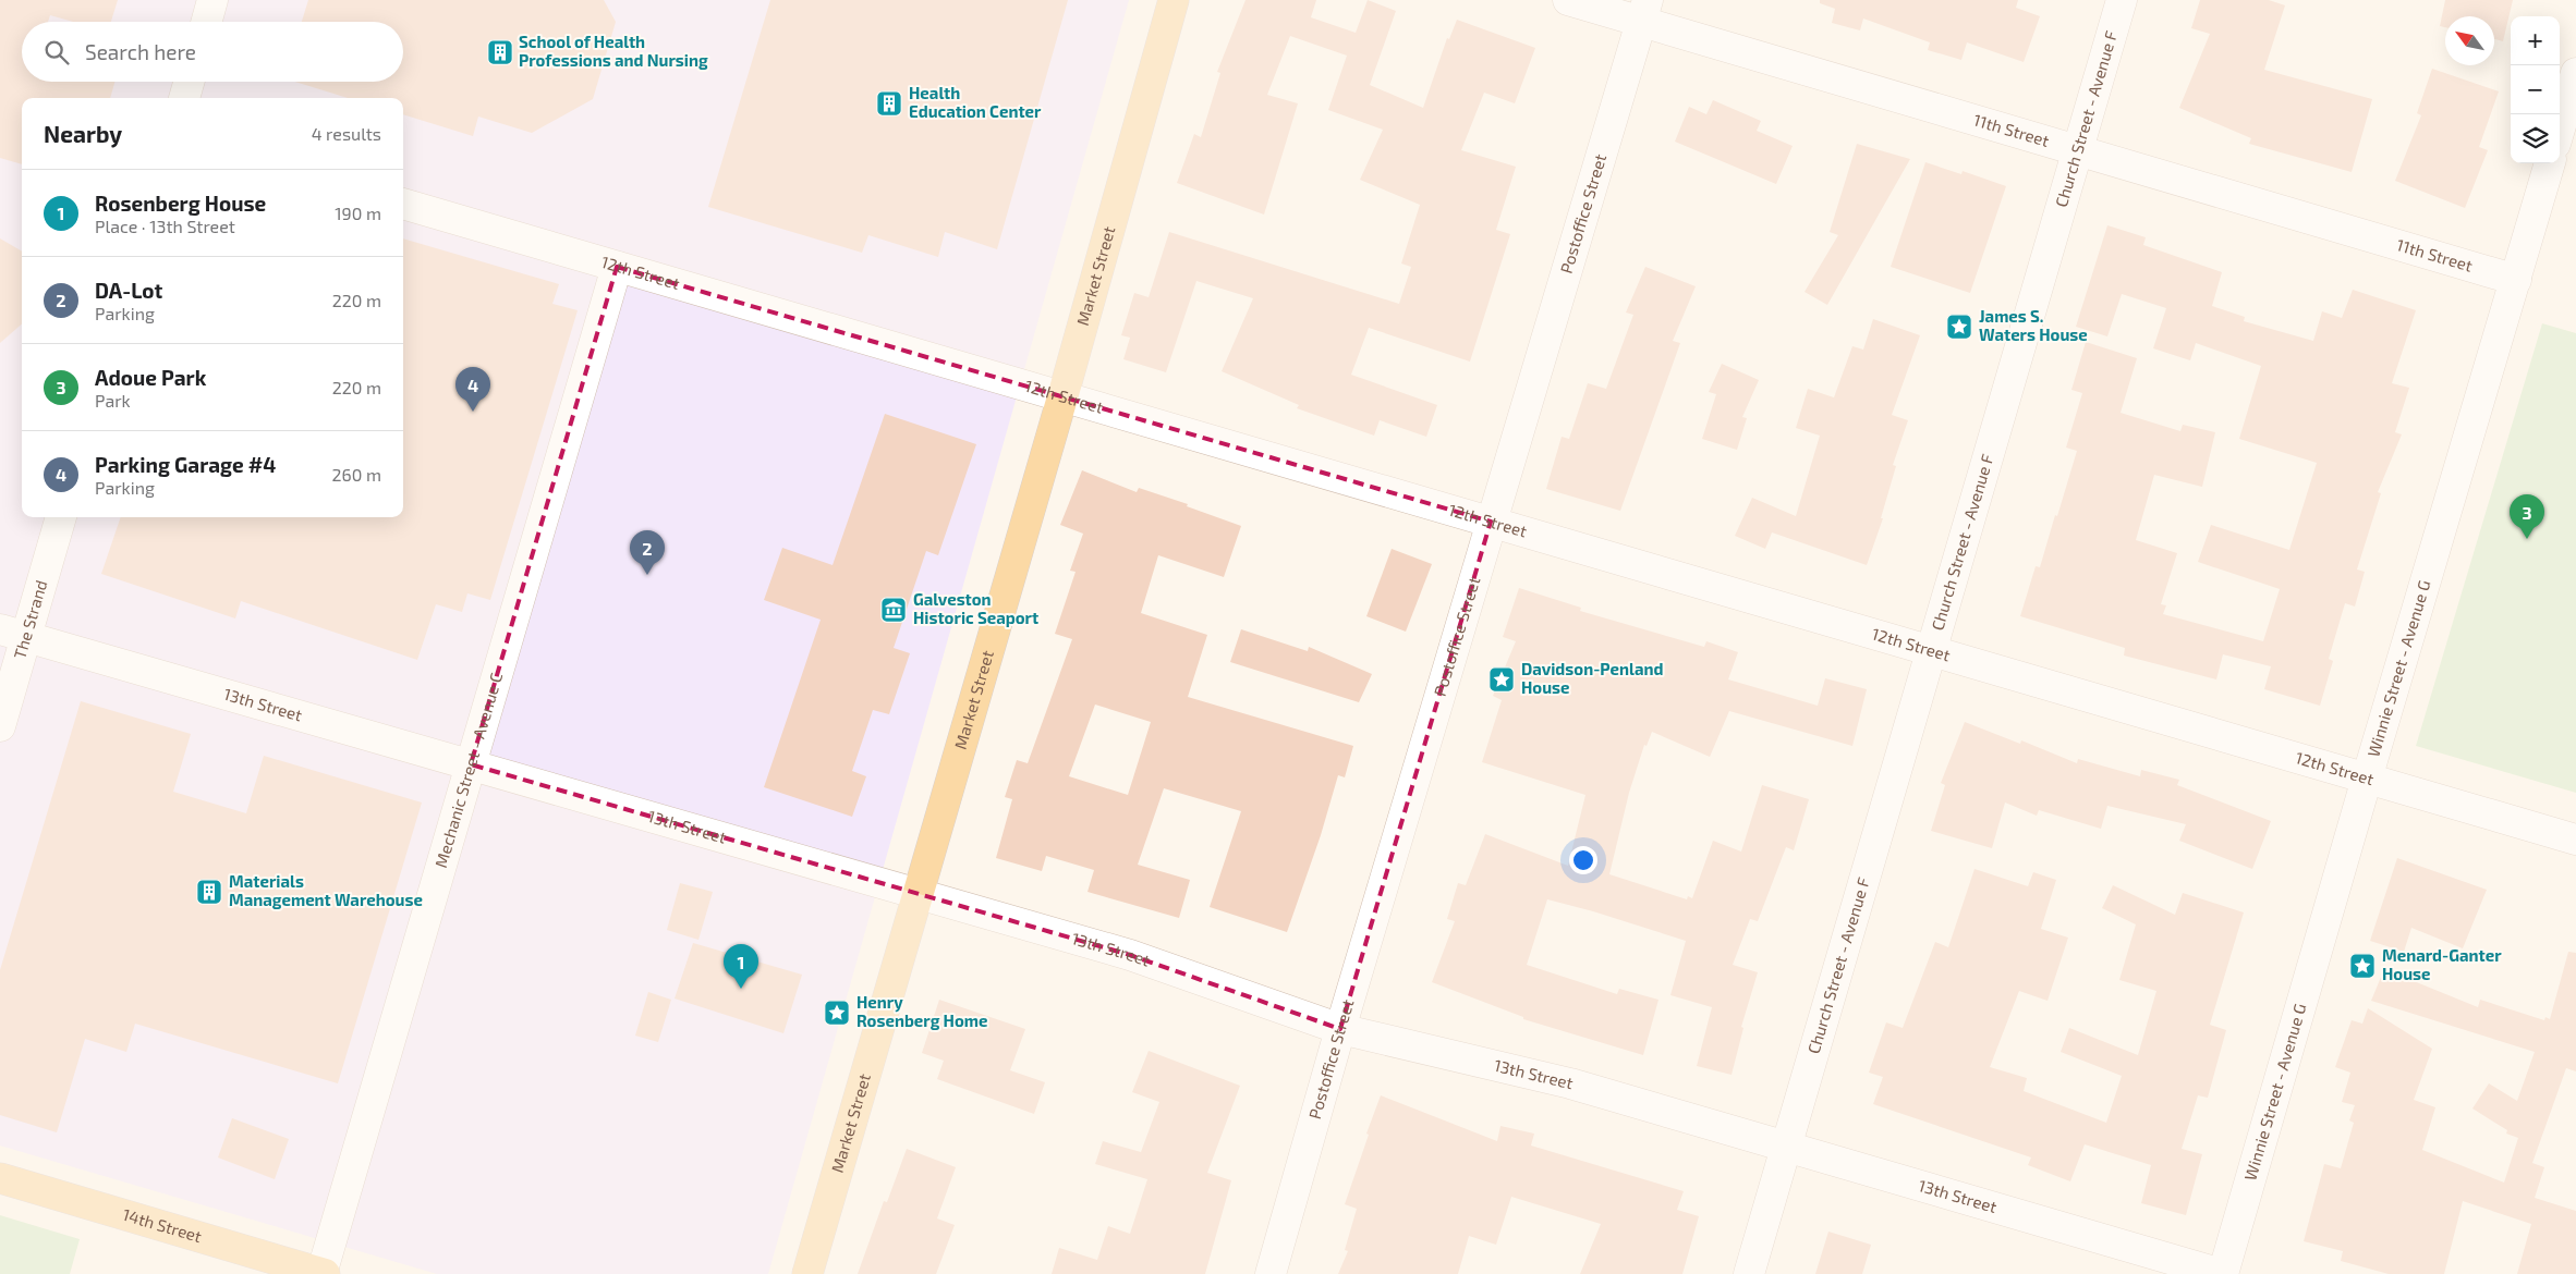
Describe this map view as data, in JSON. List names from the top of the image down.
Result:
{
  "streets": {
    "main road": ["Market Street", "14th Street"],
    "street": [
      "Church Street - Avenue F",
      "11th Street",
      "Postoffice Street",
      "12th Street",
      "The Strand",
      "Winnie Street - Avenue G",
      "13th Street",
      "Mechanic Street - Avenue C"
    ]
  },
  "crossings": [
    ["Church Street - Avenue F", "11th Street"],
    ["Church Street - Avenue F", "12th Street"],
    ["Church Street - Avenue F", "13th Street"],
    ["11th Street", "Postoffice Street"],
    ["11th Street", "Winnie Street - Avenue G"],
    ["Postoffice Street", "12th Street"],
    ["Postoffice Street", "13th Street"],
    ["12th Street", "Market Street"],
    ["12th Street", "Winnie Street - Avenue G"],
    ["12th Street", "Mechanic Street - Avenue C"],
    ["Market Street", "13th Street"],
    ["The Strand", "13th Street"],
    ["Winnie Street - Avenue G", "13th Street"],
    ["13th Street", "Mechanic Street - Avenue C"],
    ["Mechanic Street - Avenue C", "14th Street"]
  ],
  "places": {
    "building": ["School of Health Professions and Nursing", "Health Education Center", "Materials Management Warehouse"],
    "place": [
      "James S. Waters House",
      "Davidson-Penland House",
      "Menard-Ganter House",
      "Henry Rosenberg Home"
    ],
    "museum": ["Galveston Historic Seaport"]
  },
  "north": "top left",
  "page": {
    "map_buttons": ["+", "−"],
    "search": "Search here",
    "heading": ["Nearby", "4 results"],
    "list": [
      {
        "mark": "1",
        "name": "Rosenberg House",
        "note": "Place · 13th Street",
        "value": "190 m"
      },
      {
        "mark": "2",
        "name": "DA-Lot",
        "note": "Parking",
        "value": "220 m"
      },
      {
        "mark": "3",
        "name": "Adoue Park",
        "note": "Park",
        "value": "220 m"
      },
      {
        "mark": "4",
        "name": "Parking Garage #4",
        "note": "Parking",
        "value": "260 m"
      }
    ],
    "pins": [
      "4",
      "3",
      "2",
      "1"
    ]
  }
}
